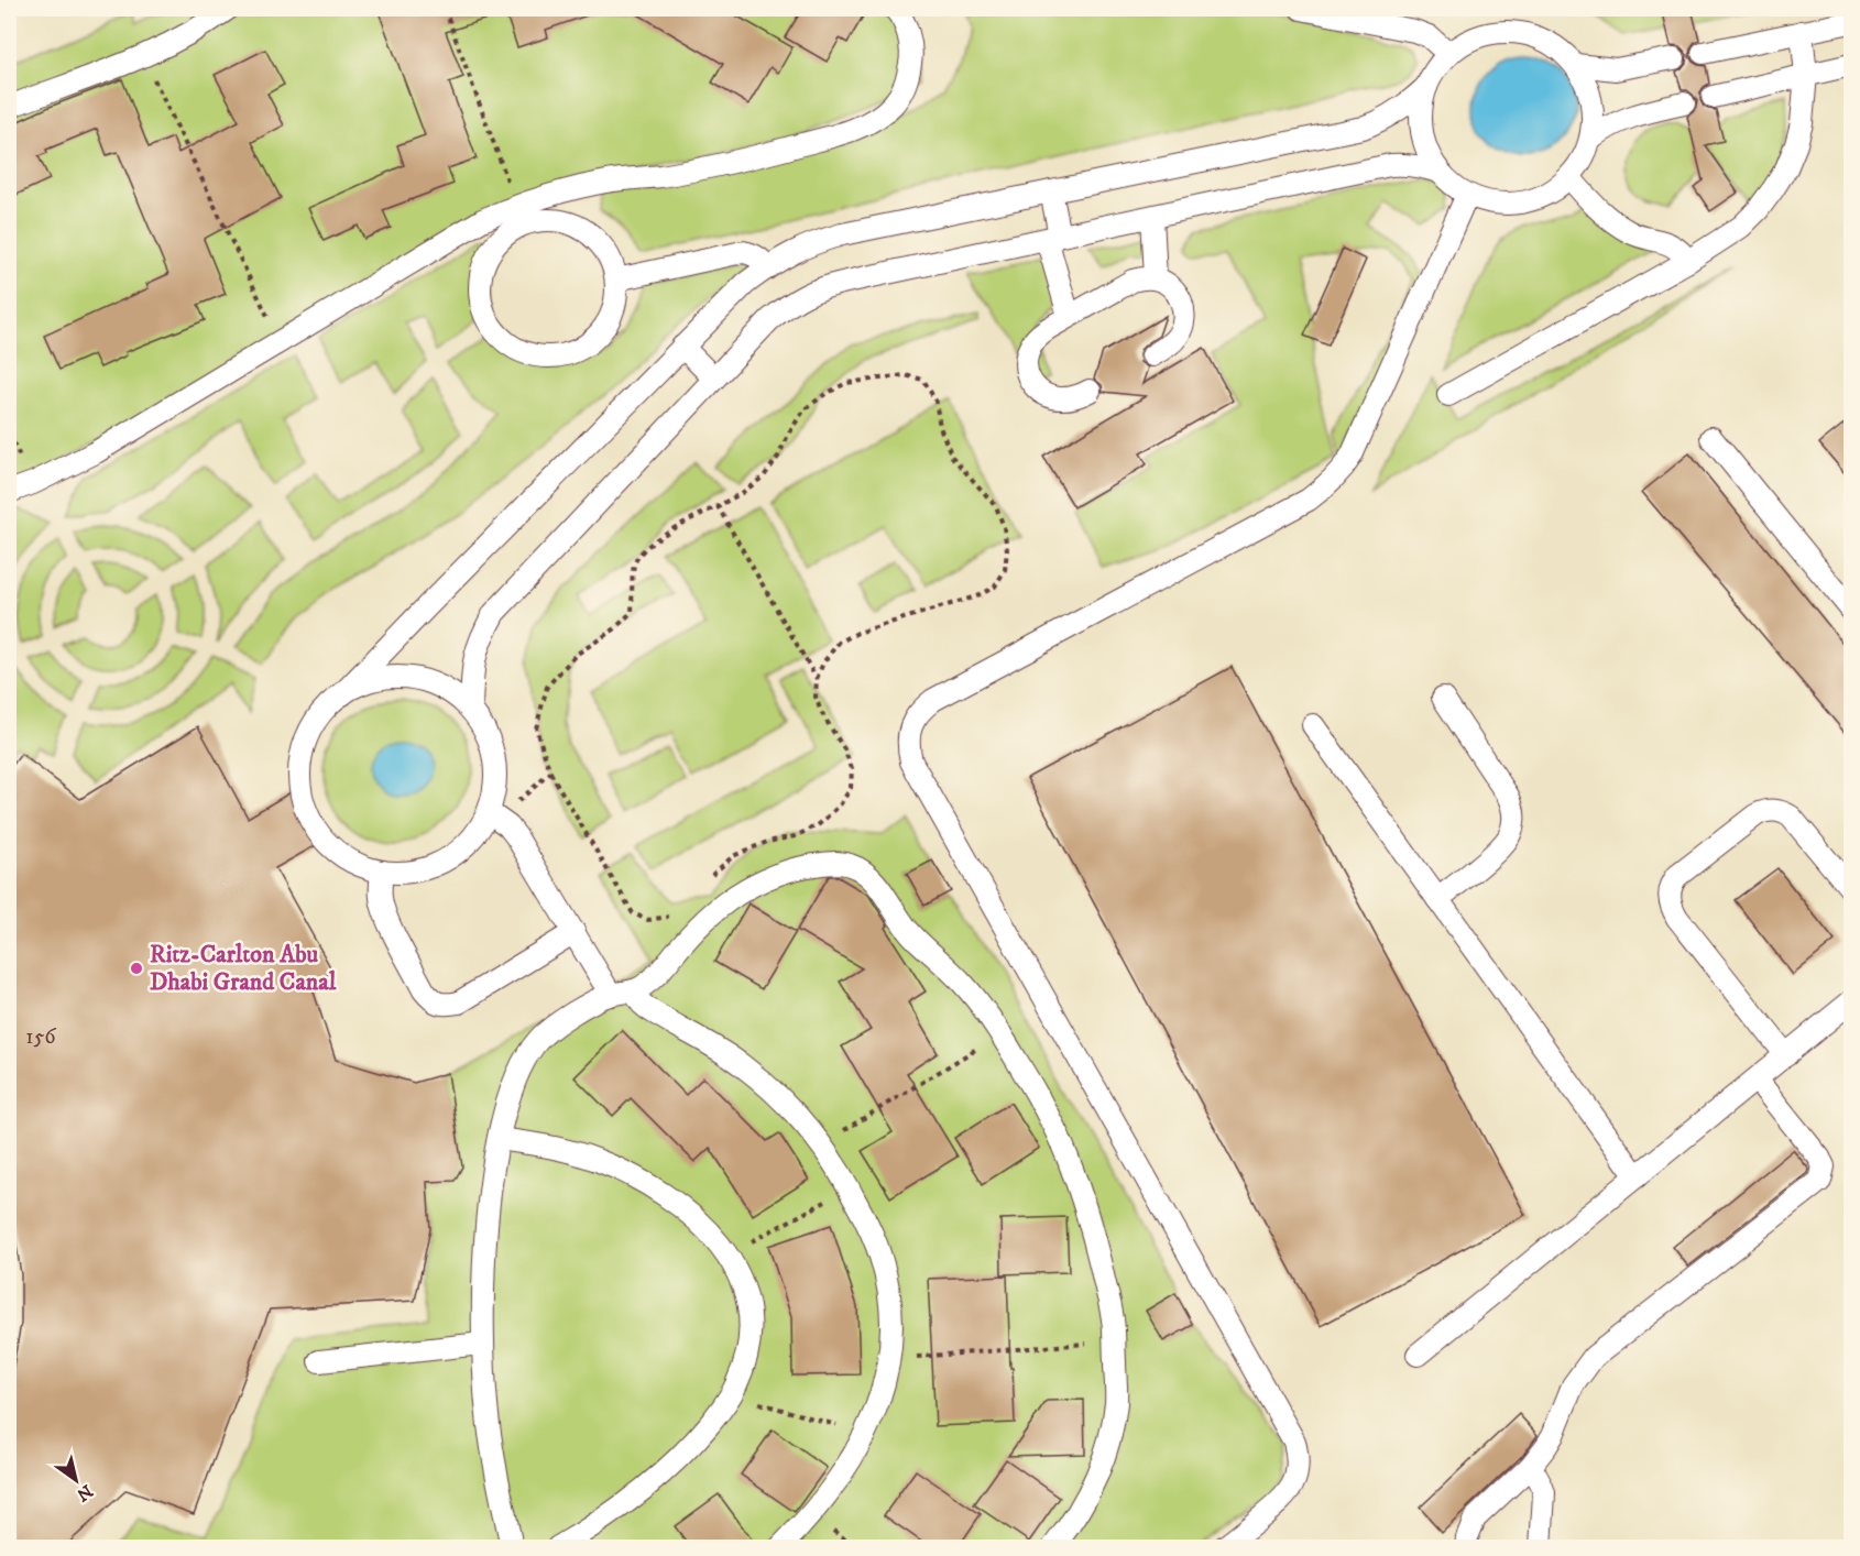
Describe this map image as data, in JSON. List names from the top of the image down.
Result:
{
  "places": ["Ritz-Carlton Abu Dhabi Grand Canal"],
  "house_numbers": ["156"],
  "north": "bottom right"
}
